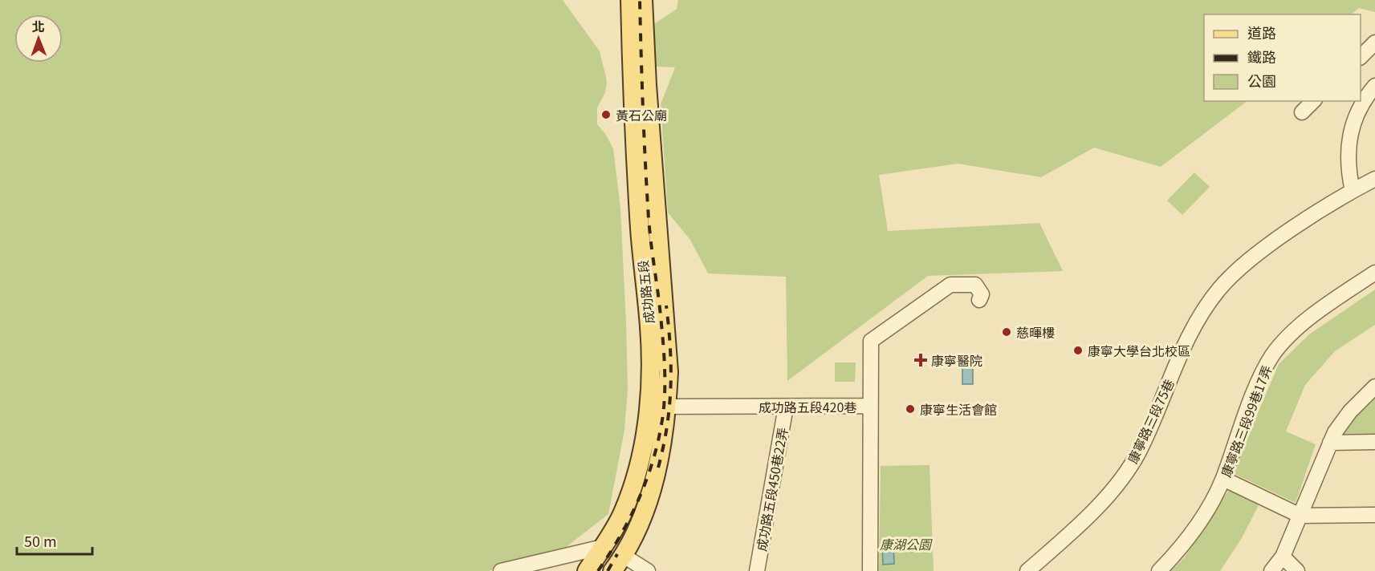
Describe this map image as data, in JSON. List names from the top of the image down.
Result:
{
  "streets": {
    "main road": ["成功路五段"],
    "street": [
      "成功路五段420巷",
      "康寧路三段75巷",
      "康寧路三段99巷17弄",
      "成功路五段450巷22弄"
    ]
  },
  "crossings": [
    ["成功路五段", "成功路五段420巷"],
    ["成功路五段420巷", "成功路五段450巷22弄"]
  ],
  "parks": ["康湖公園"],
  "places": {
    "other": [
      "黃石公廟",
      "慈暉樓",
      "康寧大學台北校區",
      "康寧生活會館"
    ],
    "health": ["康寧醫院"]
  },
  "legend": ["道路", "鐵路", "公園"],
  "scale_bar": "50 m",
  "north": "top"
}
